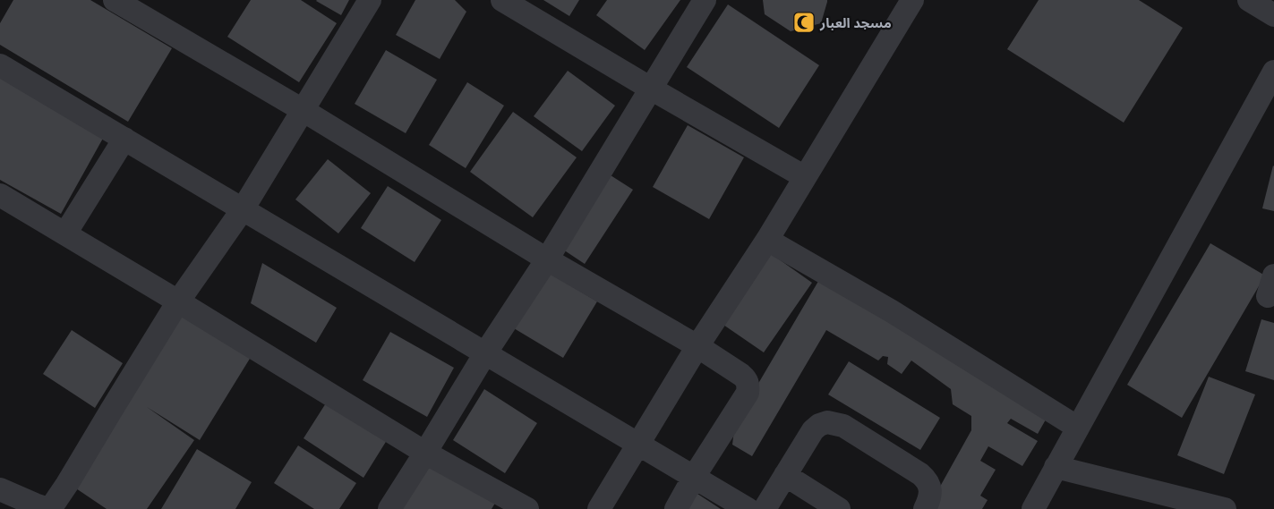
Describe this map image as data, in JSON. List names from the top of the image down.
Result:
{
  "places": {
    "mosque": ["مسجد العبار"]
  }
}
